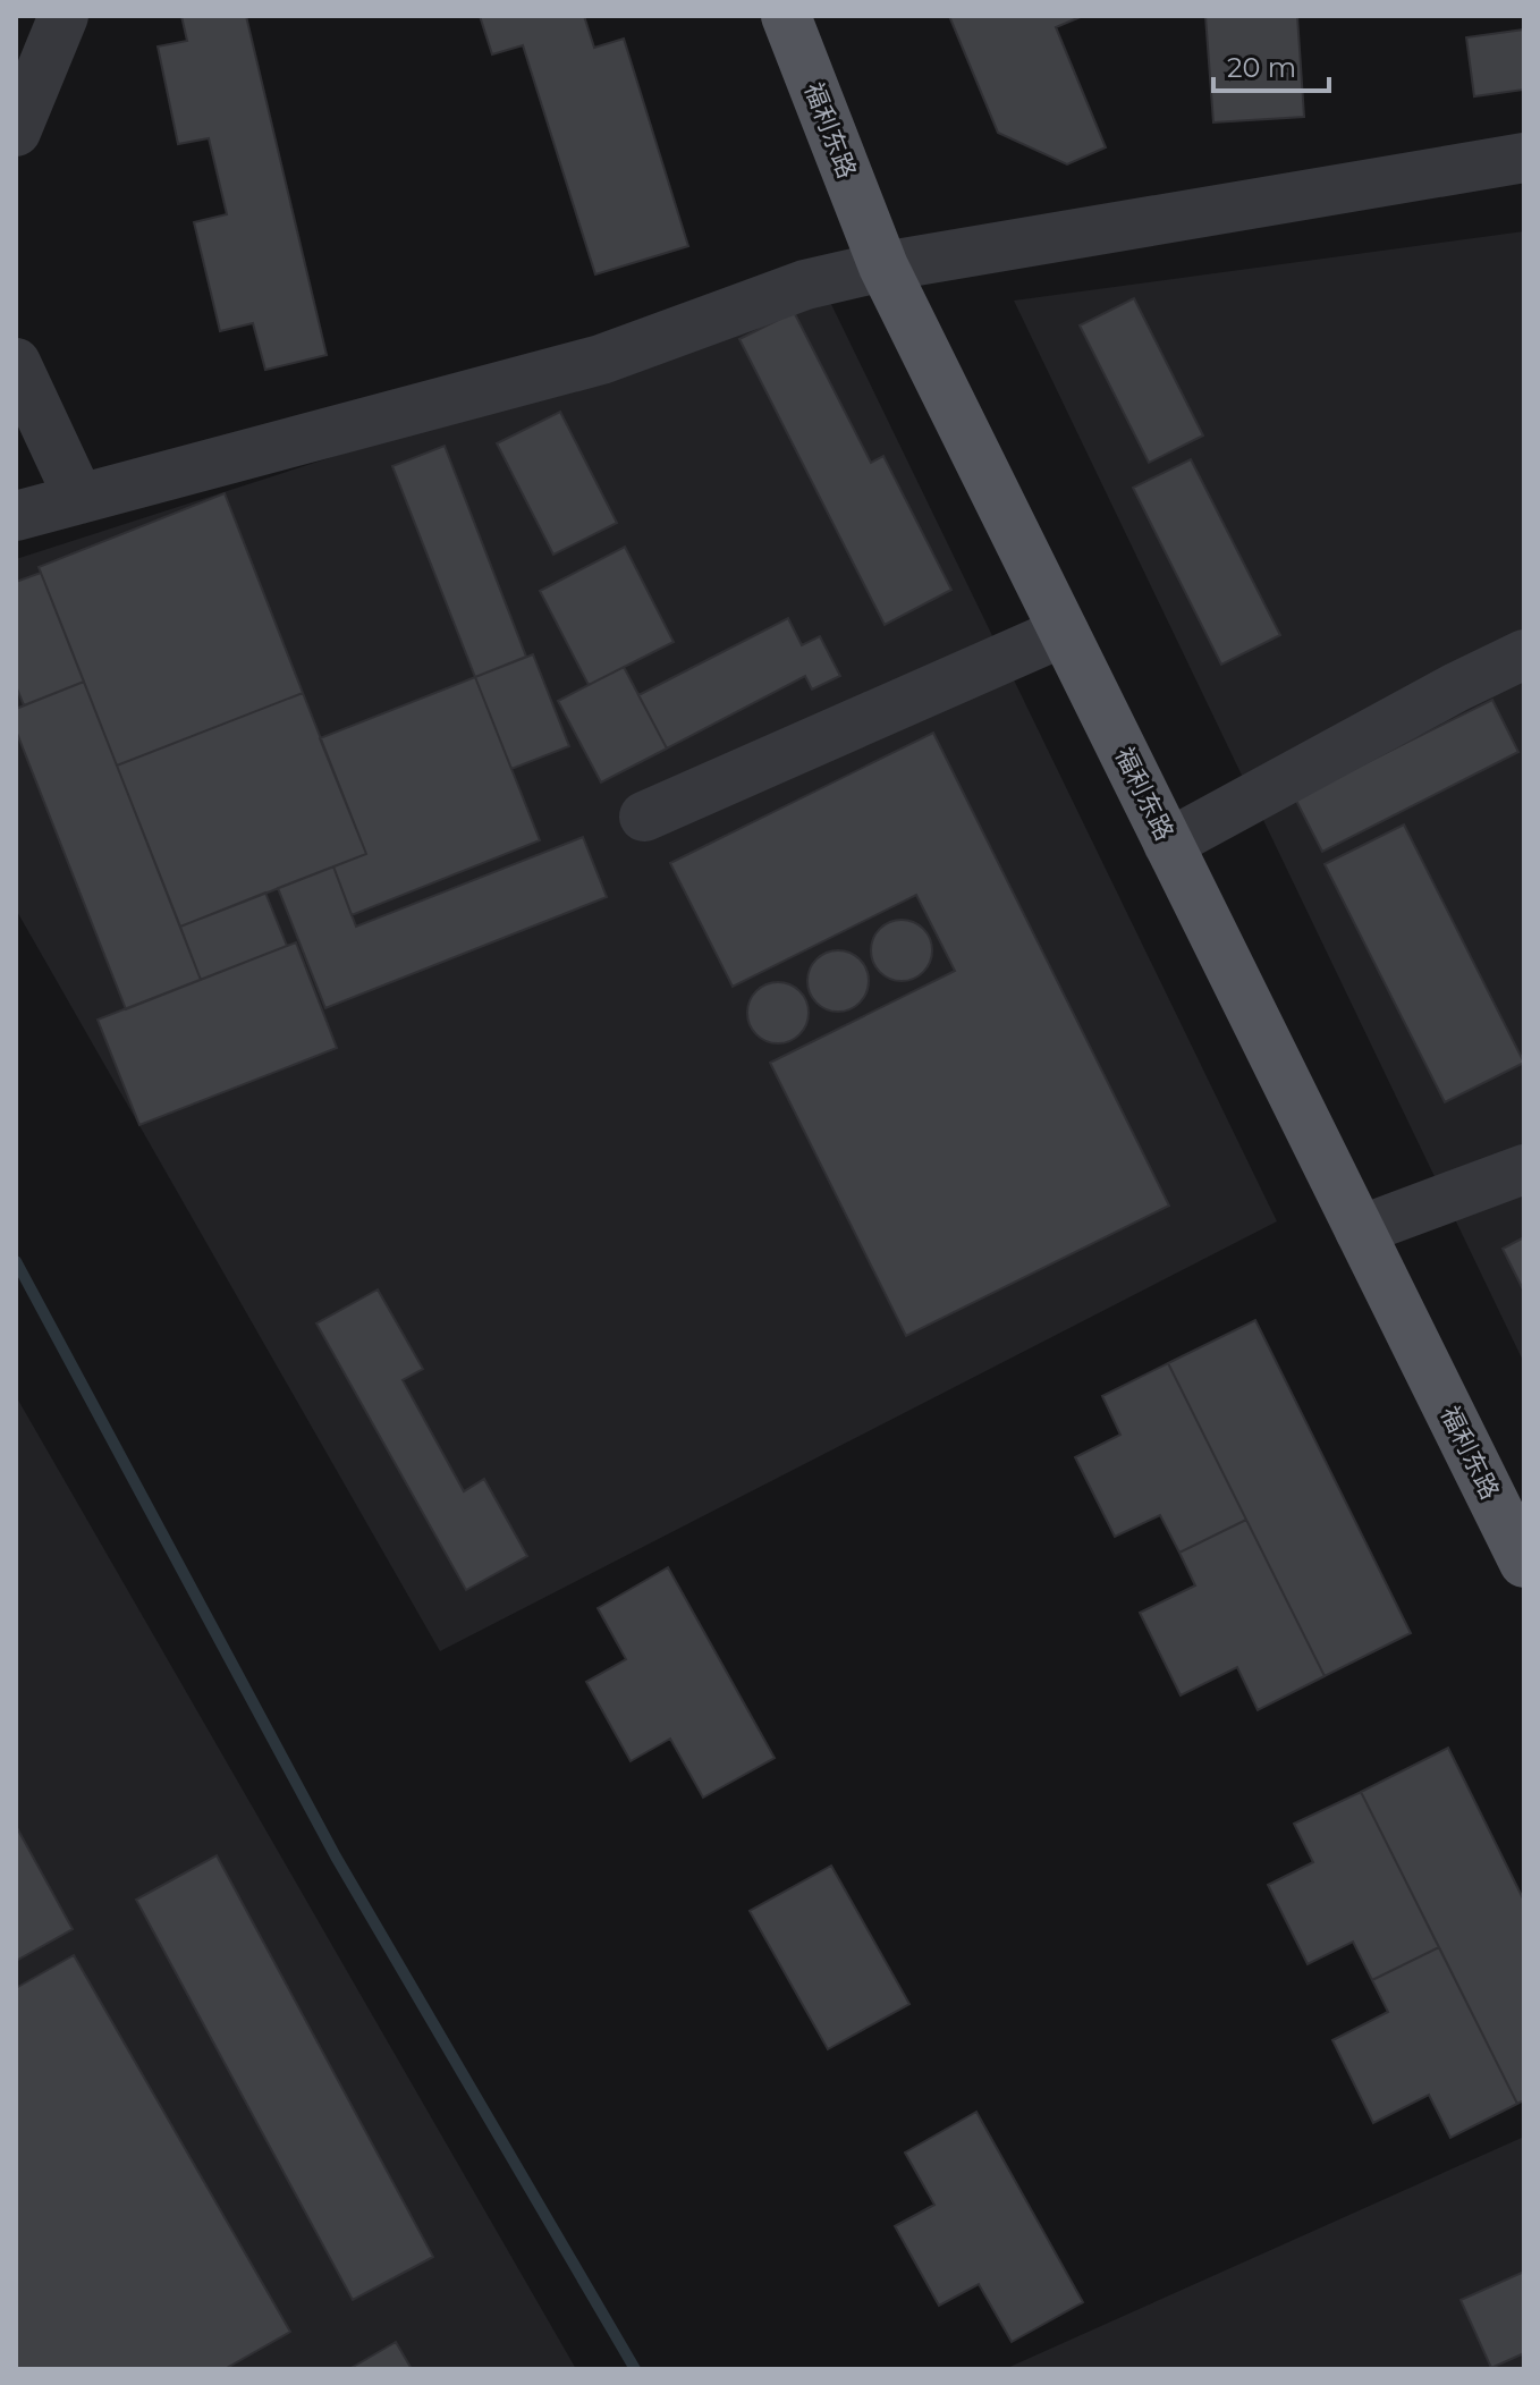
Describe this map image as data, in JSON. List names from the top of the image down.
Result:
{
  "streets": {
    "main road": ["福利东路"]
  },
  "scale_bar": "20 m"
}
